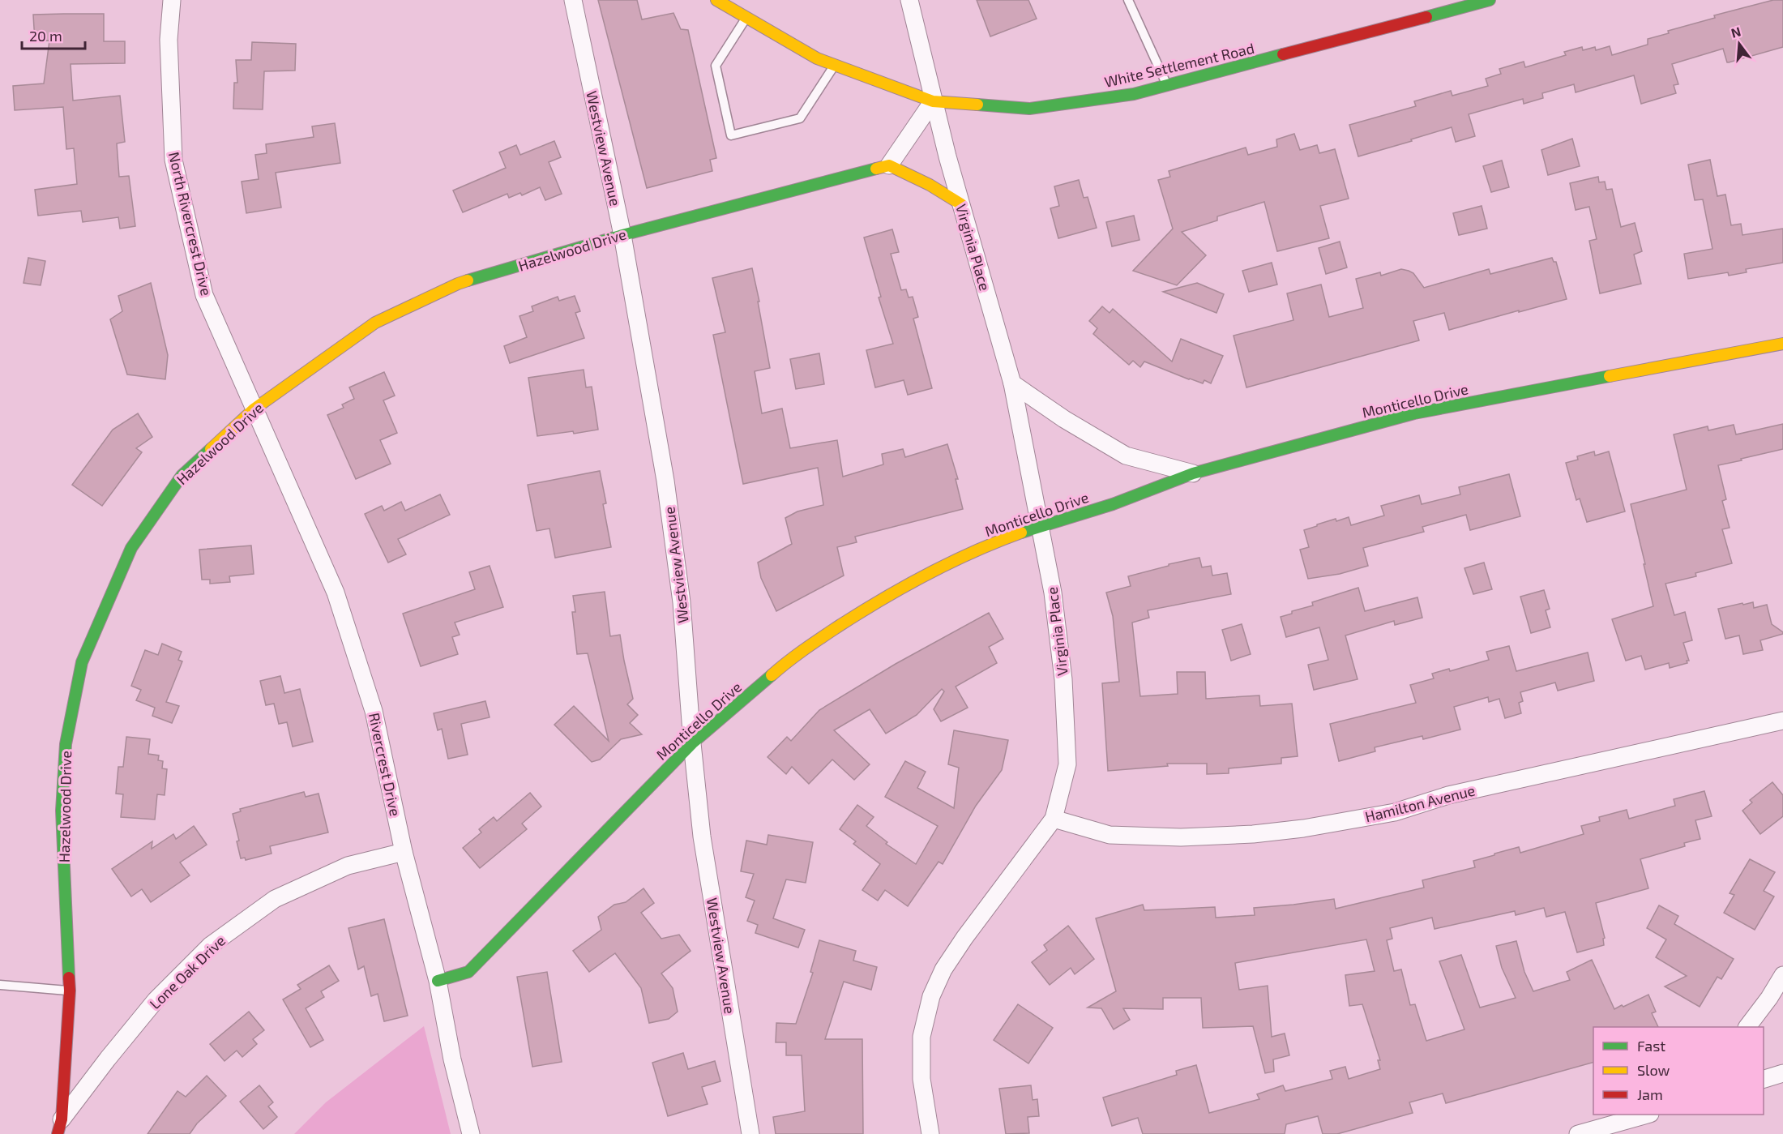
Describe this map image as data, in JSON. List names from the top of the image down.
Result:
{
  "streets": {
    "street": [
      "White Settlement Road",
      "Westview Avenue",
      "North Rivercrest Drive",
      "Virginia Place",
      "Hazelwood Drive",
      "Monticello Drive",
      "Rivercrest Drive",
      "Hamilton Avenue",
      "Lone Oak Drive"
    ]
  },
  "crossings": [
    ["White Settlement Road", "Virginia Place"],
    ["Westview Avenue", "Hazelwood Drive"],
    ["Westview Avenue", "Monticello Drive"],
    ["North Rivercrest Drive", "Hazelwood Drive"],
    ["North Rivercrest Drive", "Rivercrest Drive"],
    ["Virginia Place", "Monticello Drive"],
    ["Virginia Place", "Hamilton Avenue"],
    ["Hazelwood Drive", "Rivercrest Drive"],
    ["Hazelwood Drive", "Lone Oak Drive"],
    ["Monticello Drive", "Rivercrest Drive"],
    ["Rivercrest Drive", "Lone Oak Drive"]
  ],
  "legend": ["Fast", "Slow", "Jam"],
  "scale_bar": "20 m",
  "north": "top"
}
